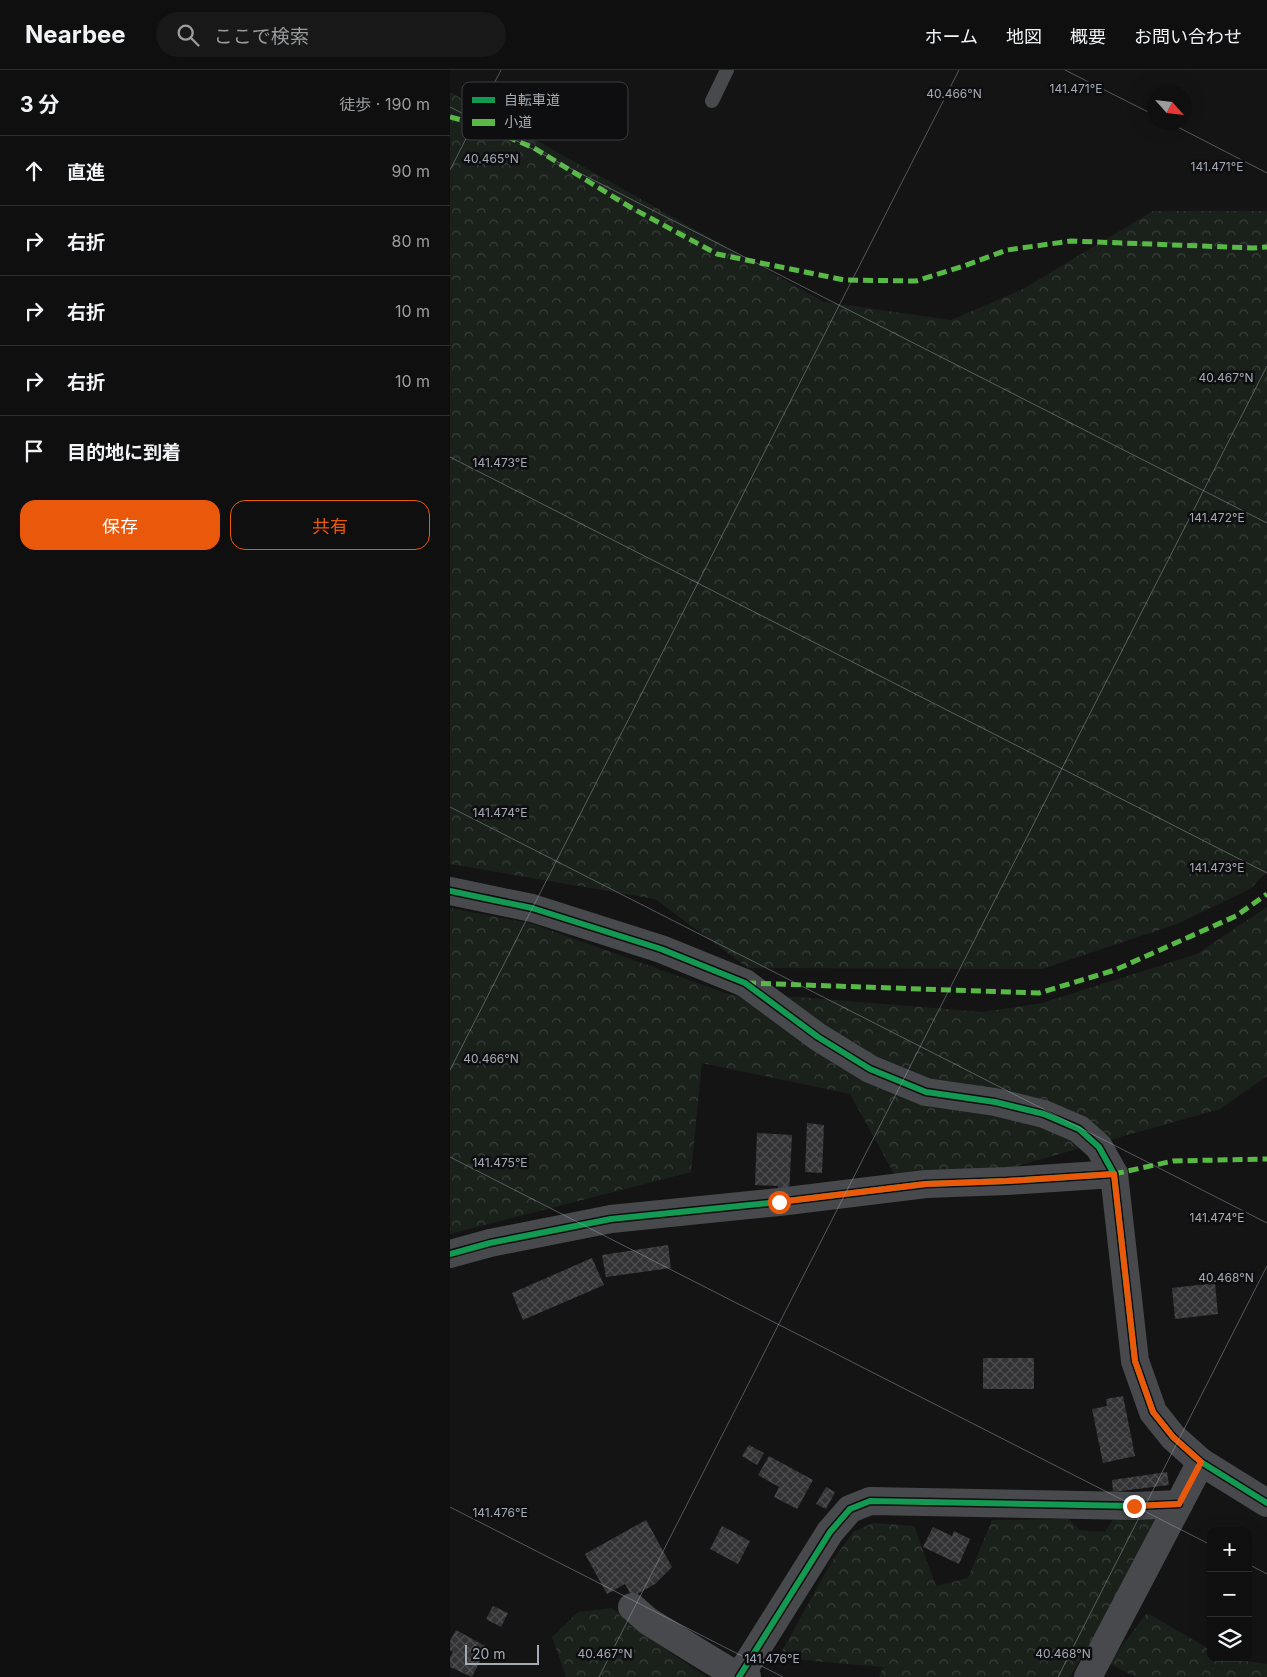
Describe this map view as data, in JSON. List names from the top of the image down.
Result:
{
  "legend": ["自転車道", "小道"],
  "scale_bar": "20 m",
  "north": "bottom right",
  "page": {
    "header": "Nearbee",
    "search": "ここで検索",
    "nav": [
      "ホーム",
      "地図",
      "概要",
      "お問い合わせ"
    ],
    "heading": ["3 分", "徒歩 · 190 m"],
    "list": [
      ["直進", "90 m"],
      ["右折", "80 m"],
      ["右折", "10 m"],
      ["右折", "10 m"],
      "目的地に到着"
    ],
    "buttons": ["保存", "共有"],
    "map_buttons": ["+", "−"],
    "scale": "20 m"
  },
  "coordinates": [
    "141.471°E",
    "40.466°N",
    "40.465°N",
    "40.467°N",
    "141.473°E",
    "141.472°E",
    "141.474°E",
    "141.475°E",
    "40.468°N",
    "141.476°E"
  ]
}
